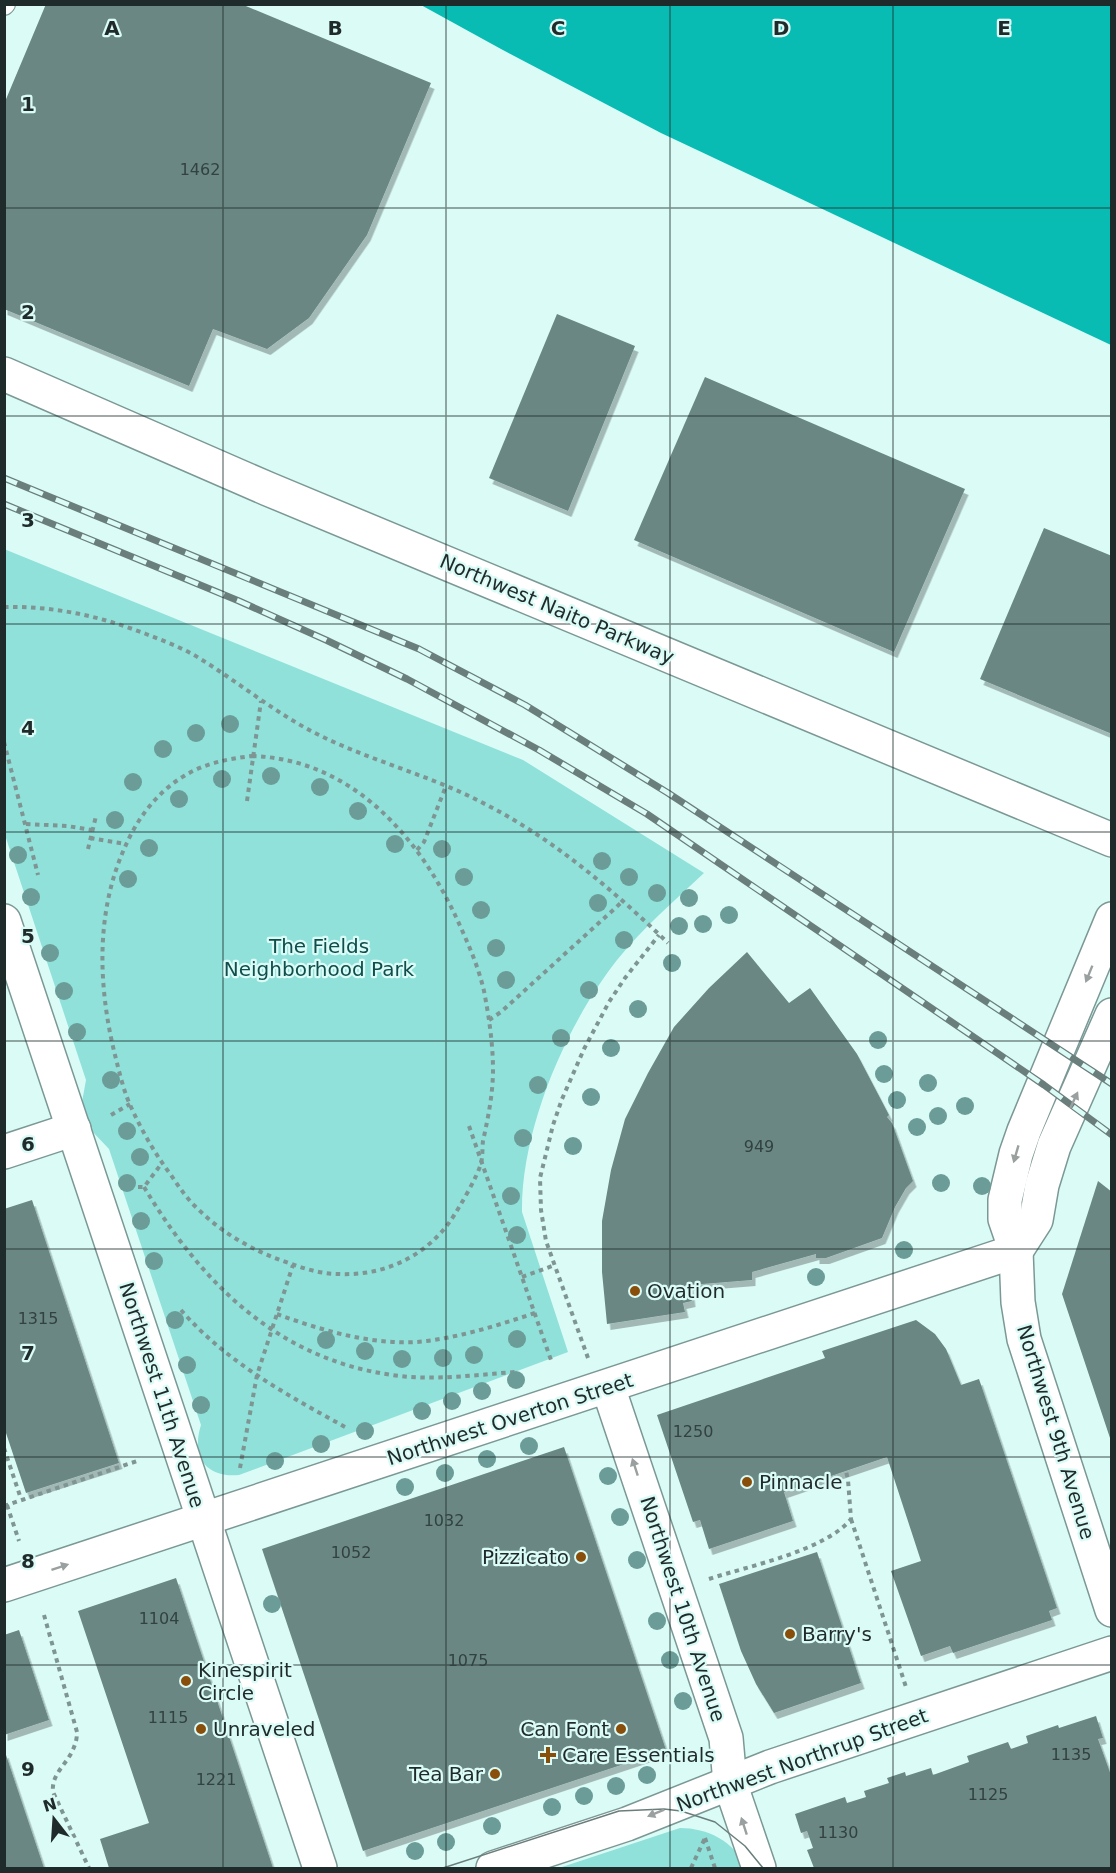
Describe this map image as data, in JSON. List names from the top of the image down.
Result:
{
  "streets": {
    "street": [
      "Northwest Naito Parkway",
      "Northwest 11th Avenue",
      "Northwest Overton Street",
      "Northwest 9th Avenue",
      "Northwest 10th Avenue",
      "Northwest Northrup Street"
    ]
  },
  "crossings": [
    ["Northwest 11th Avenue", "Northwest Overton Street"],
    ["Northwest Overton Street", "Northwest 9th Avenue"],
    ["Northwest Overton Street", "Northwest 10th Avenue"],
    ["Northwest 10th Avenue", "Northwest Northrup Street"]
  ],
  "one_way": ["Northwest 10th Avenue", "Northwest Northrup Street"],
  "parks": ["The Fields Neighborhood Park"],
  "places": {
    "other": [
      "Ovation",
      "Pinnacle",
      "Pizzicato",
      "Barry's",
      "Kinespirit Circle",
      "Unraveled",
      "Can Font",
      "Tea Bar"
    ],
    "health": ["Care Essentials"]
  },
  "house_numbers": [
    "1462",
    "949",
    "1315",
    "1250",
    "1032",
    "1052",
    "1104",
    "1075",
    "1115",
    "1135",
    "1221",
    "1125",
    "1130"
  ],
  "north": "top",
  "grid": {
    "columns": [
      "A",
      "B",
      "C",
      "D",
      "E"
    ],
    "rows": [
      "1",
      "2",
      "3",
      "4",
      "5",
      "6",
      "7",
      "8",
      "9"
    ]
  }
}
